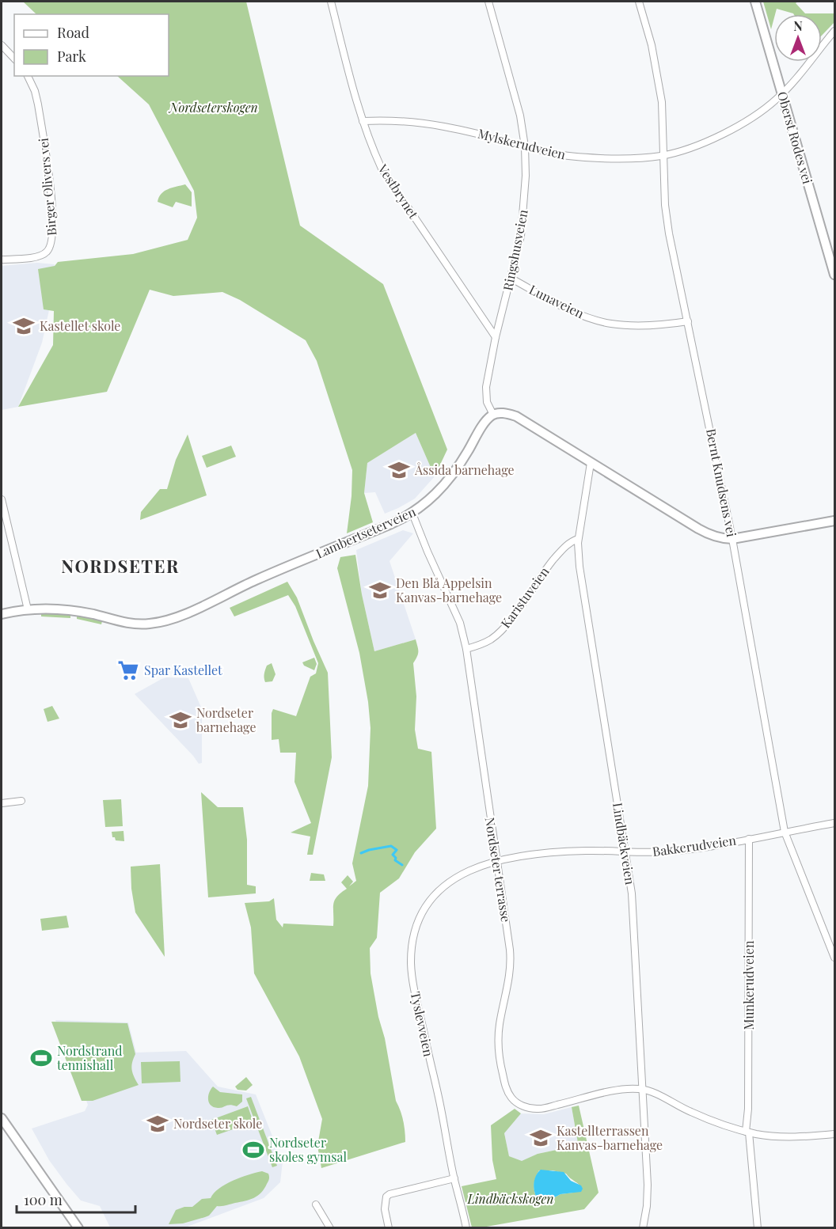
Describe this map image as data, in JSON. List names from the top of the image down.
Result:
{
  "streets": {
    "main road": ["Oberst Rodes vei", "Lambertseterveien"],
    "street": [
      "Mylskerudveien",
      "Birger Olivers vei",
      "Vestbrynet",
      "Ringshusveien",
      "Lunaveien",
      "Bernt Knudsens vei",
      "Karistuveien",
      "Lindbäckveien",
      "Bakkerudveien",
      "Nordseter terrasse",
      "Munkerudveien",
      "Tyslevveien"
    ]
  },
  "crossings": [
    ["Oberst Rodes vei", "Mylskerudveien"],
    ["Mylskerudveien", "Vestbrynet"],
    ["Mylskerudveien", "Ringshusveien"],
    ["Mylskerudveien", "Bernt Knudsens vei"],
    ["Vestbrynet", "Ringshusveien"],
    ["Ringshusveien", "Lunaveien"],
    ["Ringshusveien", "Lambertseterveien"],
    ["Lunaveien", "Bernt Knudsens vei"],
    ["Bernt Knudsens vei", "Bakkerudveien"],
    ["Lambertseterveien", "Nordseter terrasse"],
    ["Karistuveien", "Lindbäckveien"],
    ["Karistuveien", "Nordseter terrasse"],
    ["Lindbäckveien", "Bakkerudveien"],
    ["Lindbäckveien", "Nordseter terrasse"],
    ["Bakkerudveien", "Nordseter terrasse"],
    ["Bakkerudveien", "Munkerudveien"],
    ["Bakkerudveien", "Tyslevveien"],
    ["Nordseter terrasse", "Tyslevveien"]
  ],
  "districts": ["NORDSETER"],
  "parks": ["Nordseterskogen", "Lindbäckskogen"],
  "places": {
    "school or university": [
      "Kastellet skole",
      "Åssida barnehage",
      "Den Blå Appelsin Kanvas-barnehage",
      "Nordseter barnehage",
      "Nordseter skole",
      "Kastellterrassen Kanvas-barnehage"
    ],
    "supermarket": ["Spar Kastellet"],
    "sports": ["Nordstrand tennishall", "Nordseter skoles gymsal"]
  },
  "legend": ["Road", "Park"],
  "scale_bar": "100 m",
  "north": "top"
}
